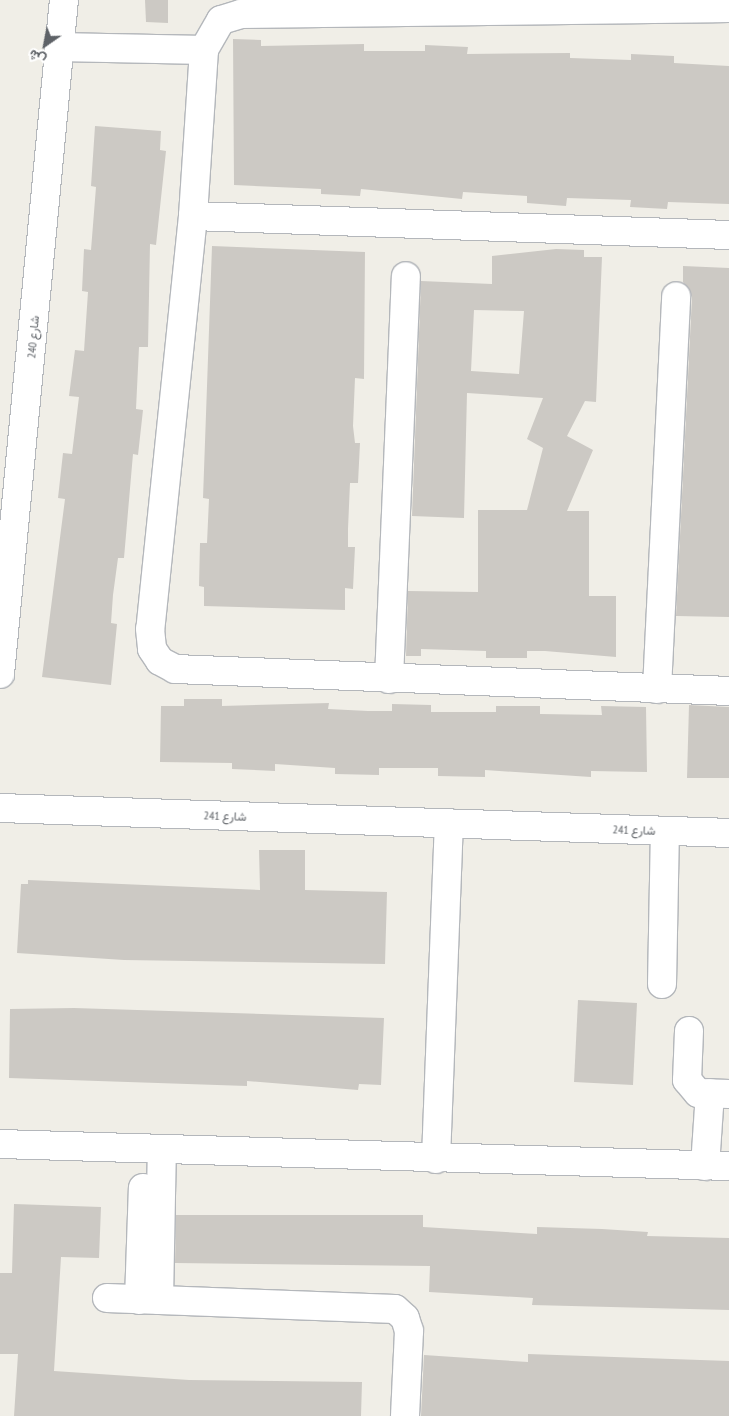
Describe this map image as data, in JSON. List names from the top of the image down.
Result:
{
  "streets": {
    "street": ["شارع 240", "شارع 241"]
  },
  "north": "bottom left"
}
